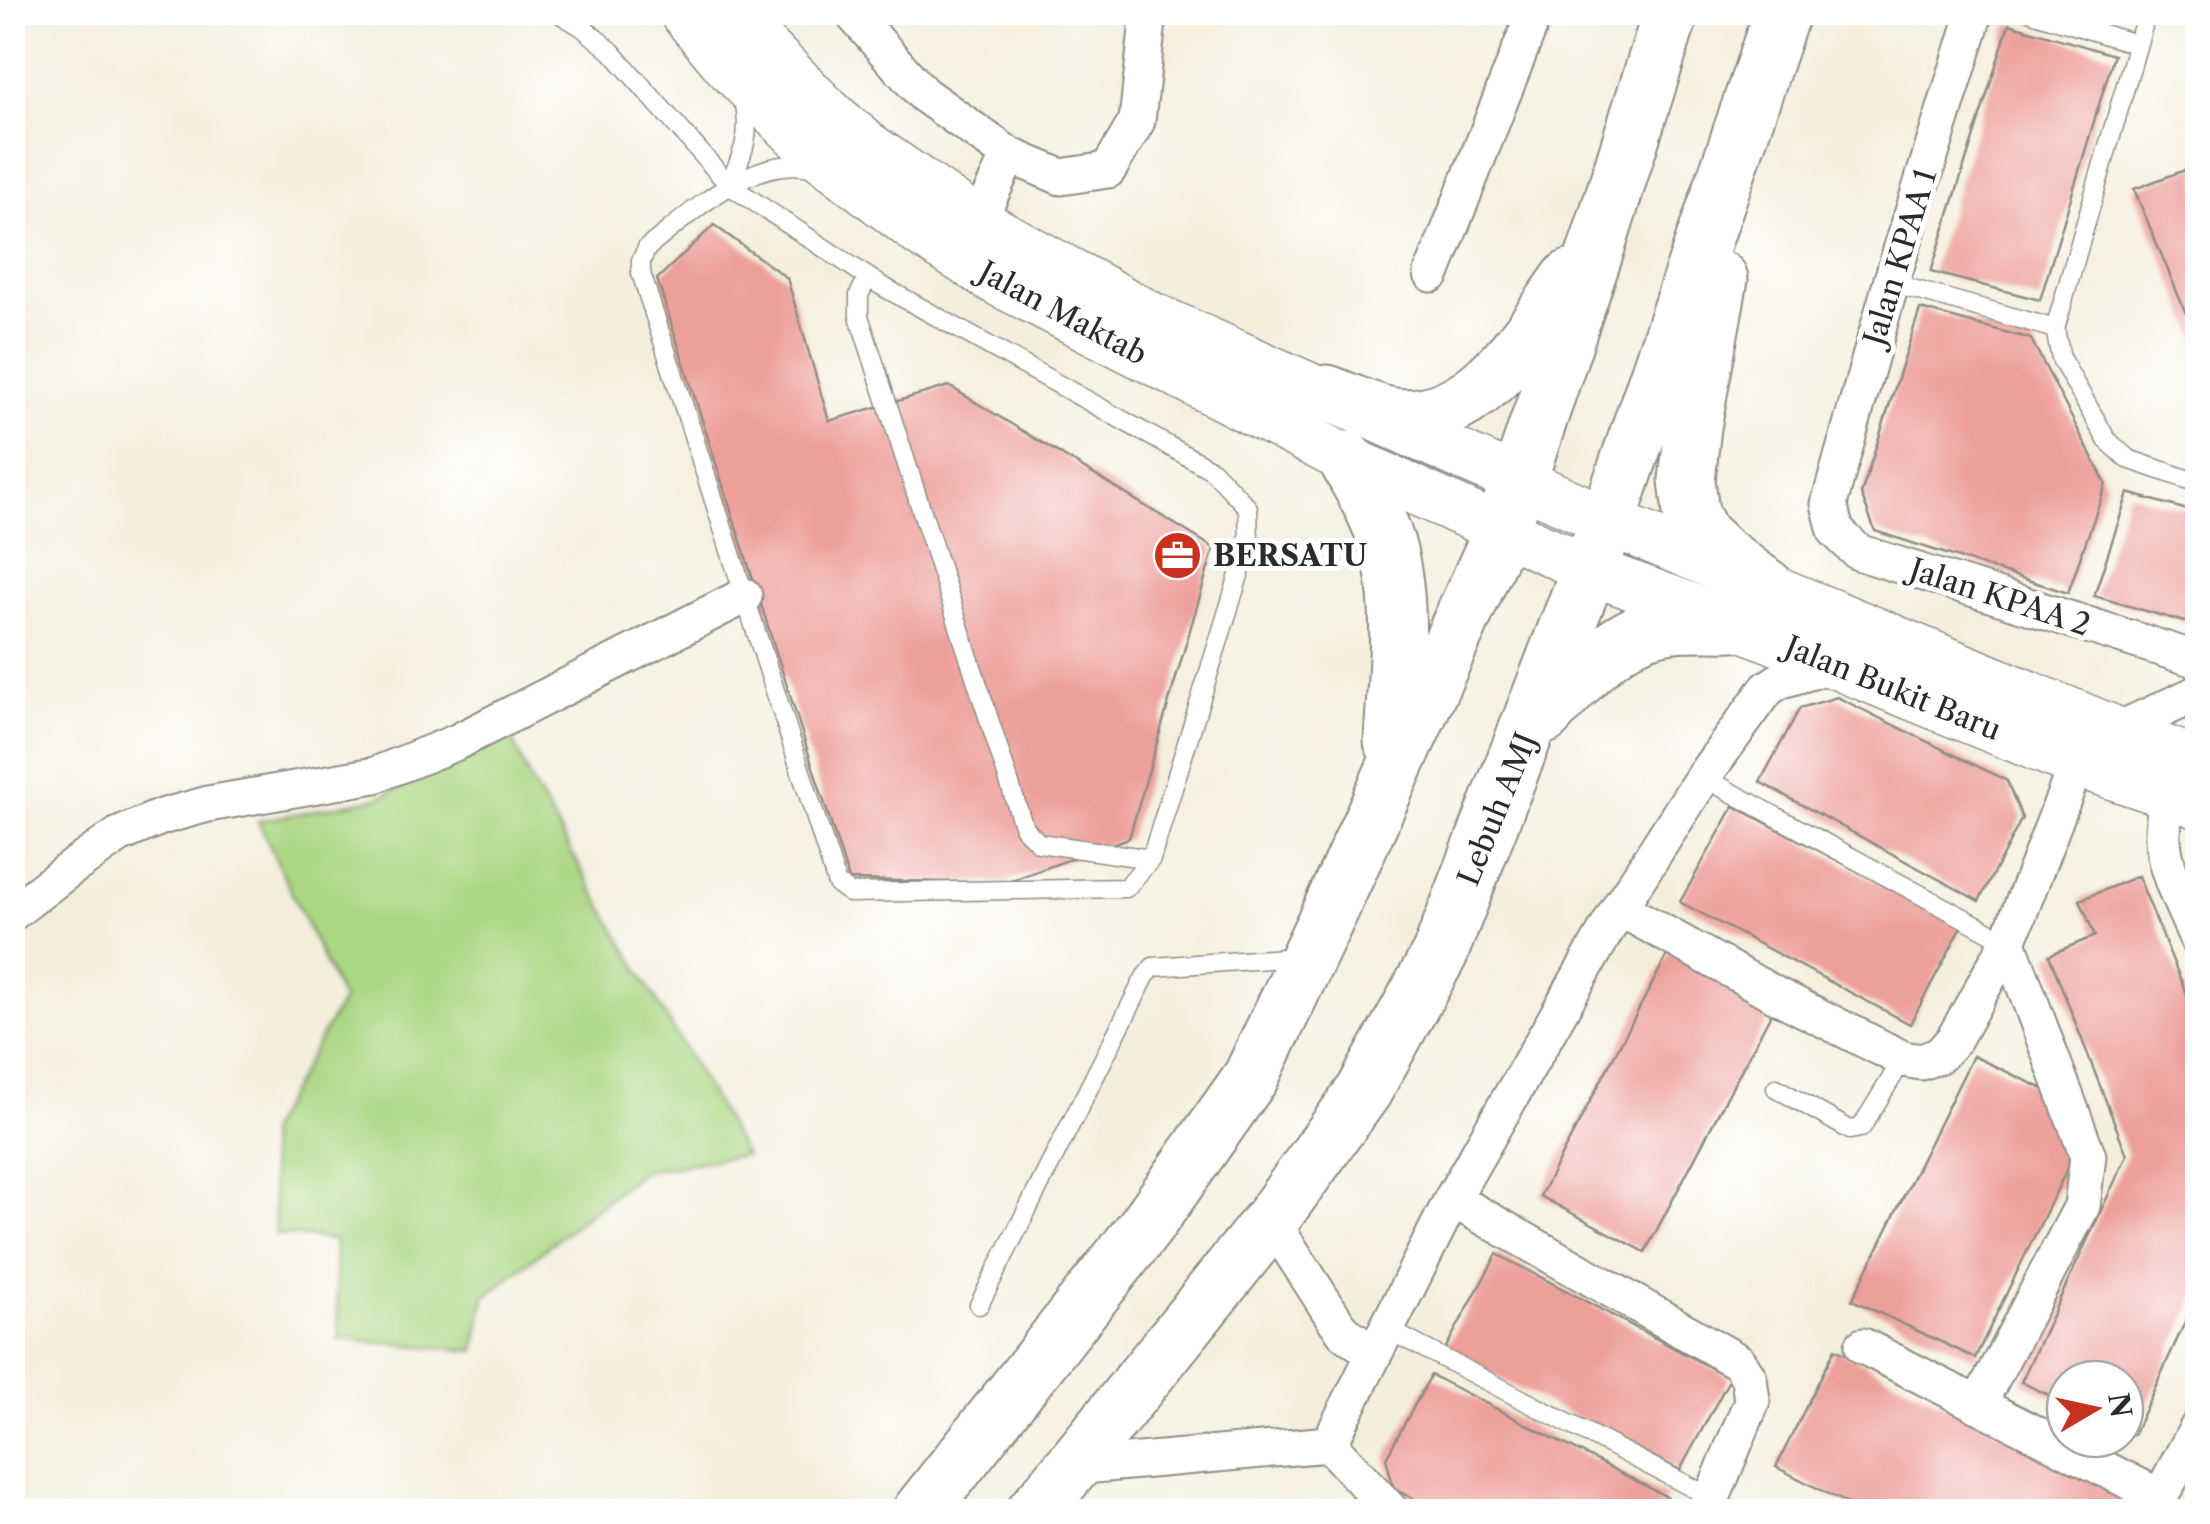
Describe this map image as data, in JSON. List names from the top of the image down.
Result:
{
  "streets": {
    "highway": ["Lebuh AMJ"],
    "main road": ["Jalan Maktab", "Jalan Bukit Baru"],
    "street": ["Jalan KPAA 1", "Jalan KPAA 2"]
  },
  "crossings": [
    ["Jalan KPAA 1", "Jalan KPAA 2"],
    ["Jalan Maktab", "Jalan Bukit Baru"],
    ["Jalan Bukit Baru", "Lebuh AMJ"]
  ],
  "places": {
    "office": ["BERSATU"]
  },
  "north": "right"
}
